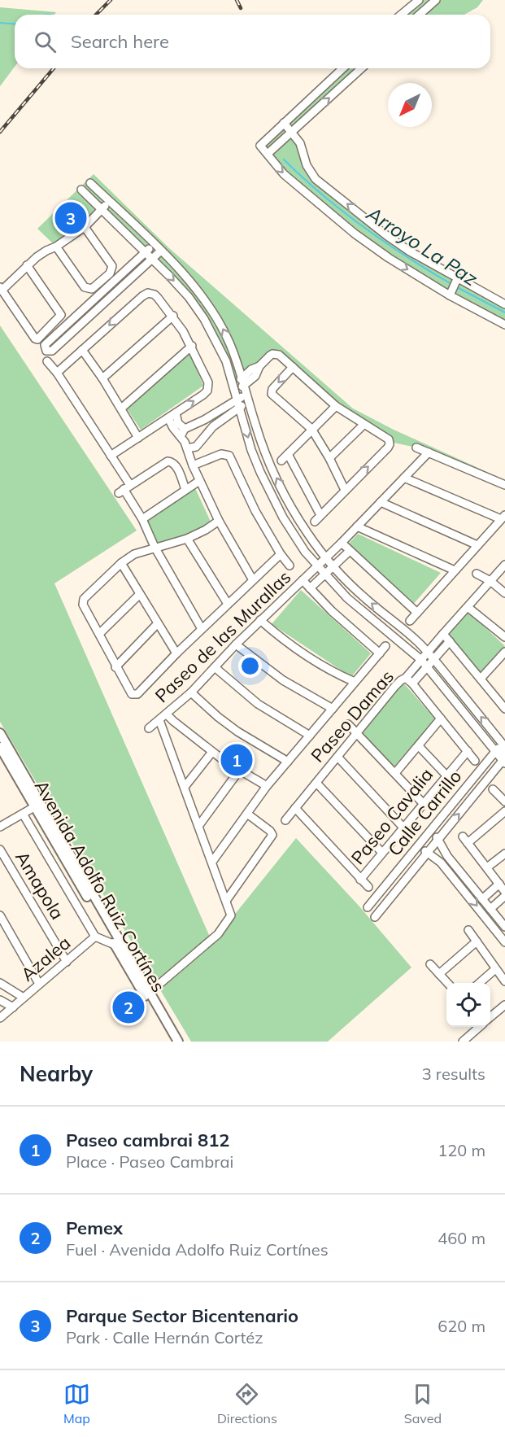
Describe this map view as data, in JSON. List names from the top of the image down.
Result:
{
  "streets": {
    "main road": ["Avenida Adolfo Ruiz Cortínes"],
    "street": [
      "Paseo de las Murallas",
      "Paseo Damas",
      "Calle Carrillo",
      "Paseo Cavalia",
      "Amapola",
      "Azalea"
    ]
  },
  "crossings": [
    ["Amapola", "Azalea"],
    ["Avenida Adolfo Ruiz Cortínes", "Azalea"]
  ],
  "water": ["Arroyo La Paz"],
  "north": "bottom left",
  "page": {
    "search": "Search here",
    "pins": ["3", "1", "2"],
    "heading": ["Nearby", "3 results"],
    "list": [
      {
        "mark": "1",
        "name": "Paseo cambrai 812",
        "note": "Place · Paseo Cambrai",
        "value": "120 m"
      },
      {
        "mark": "2",
        "name": "Pemex",
        "note": "Fuel · Avenida Adolfo Ruiz Cortínes",
        "value": "460 m"
      },
      {
        "mark": "3",
        "name": "Parque Sector Bicentenario",
        "note": "Park · Calle Hernán Cortéz",
        "value": "620 m"
      }
    ],
    "nav": ["Map", "Directions", "Saved"]
  }
}
